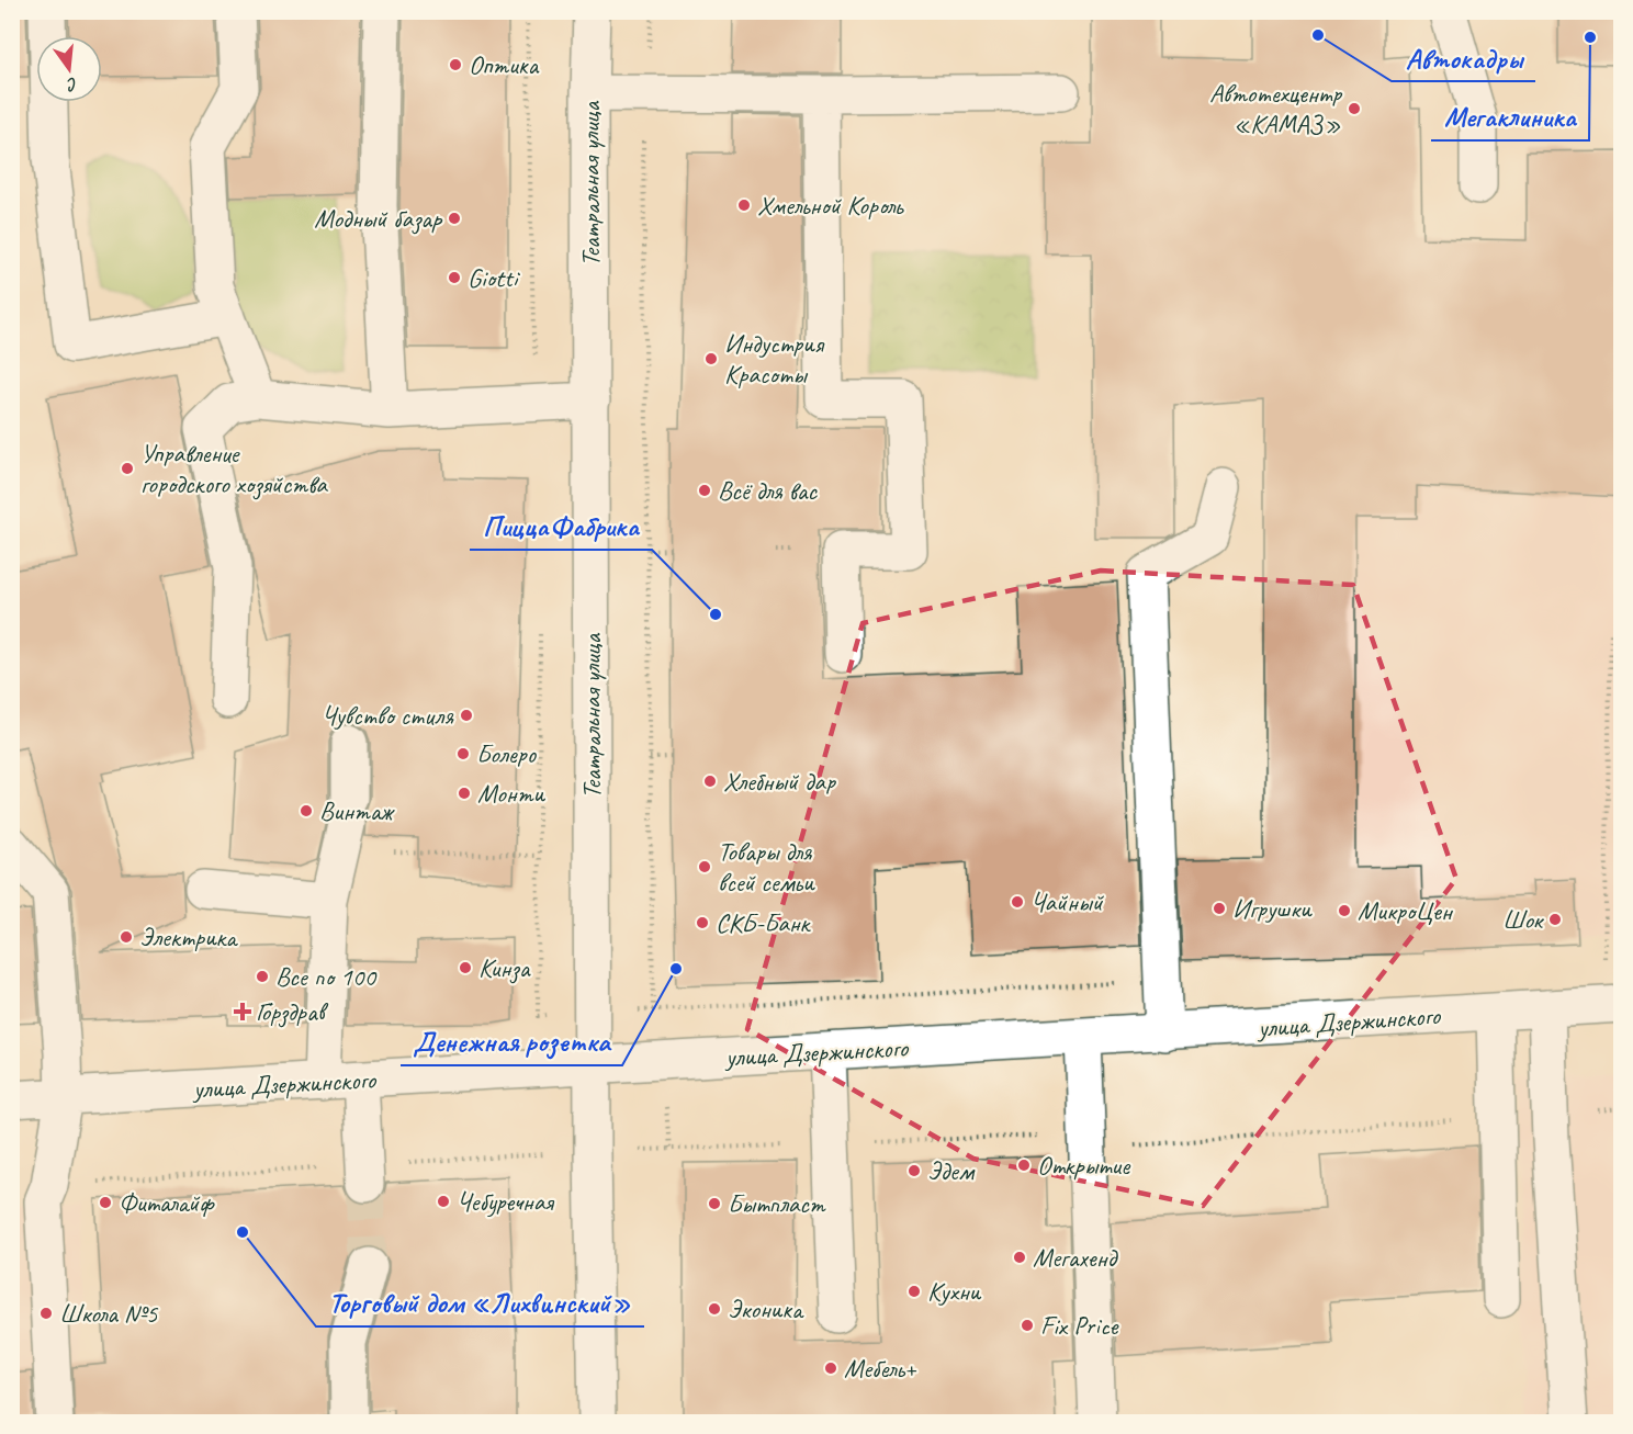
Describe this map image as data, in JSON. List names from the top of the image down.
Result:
{
  "streets": {
    "street": ["Театральная улица", "улица Дзержинского"]
  },
  "crossings": [
    ["Театральная улица", "улица Дзержинского"]
  ],
  "places": {
    "other": [
      "Автокадры",
      "Мегаклиника",
      "Оптика",
      "Автотехцентр «КАМАЗ»",
      "Хмельной Король",
      "Модный базар",
      "Giotti",
      "Индустрия Красоты",
      "Управление городского хозяйства",
      "Всё для вас",
      "ПиццаФабрика",
      "Чувство стиля",
      "Болеро",
      "Хлебный дар",
      "Монти",
      "Винтаж",
      "Товары для всей семьи",
      "Чайный",
      "Игрушки",
      "МикроЦен",
      "Шок",
      "СКБ-Банк",
      "Электрика",
      "Кинза",
      "Денежная розетка",
      "Все по 100",
      "Открытие",
      "Эдем",
      "Чебуречная",
      "Фиталайф",
      "Бытпласт",
      "Торговый дом «Лихвинский»",
      "Мегахенд",
      "Кухни",
      "Эконика",
      "Школа №5",
      "Fix Price",
      "Мебель+"
    ],
    "health": ["Горздрав"]
  },
  "north": "bottom"
}
